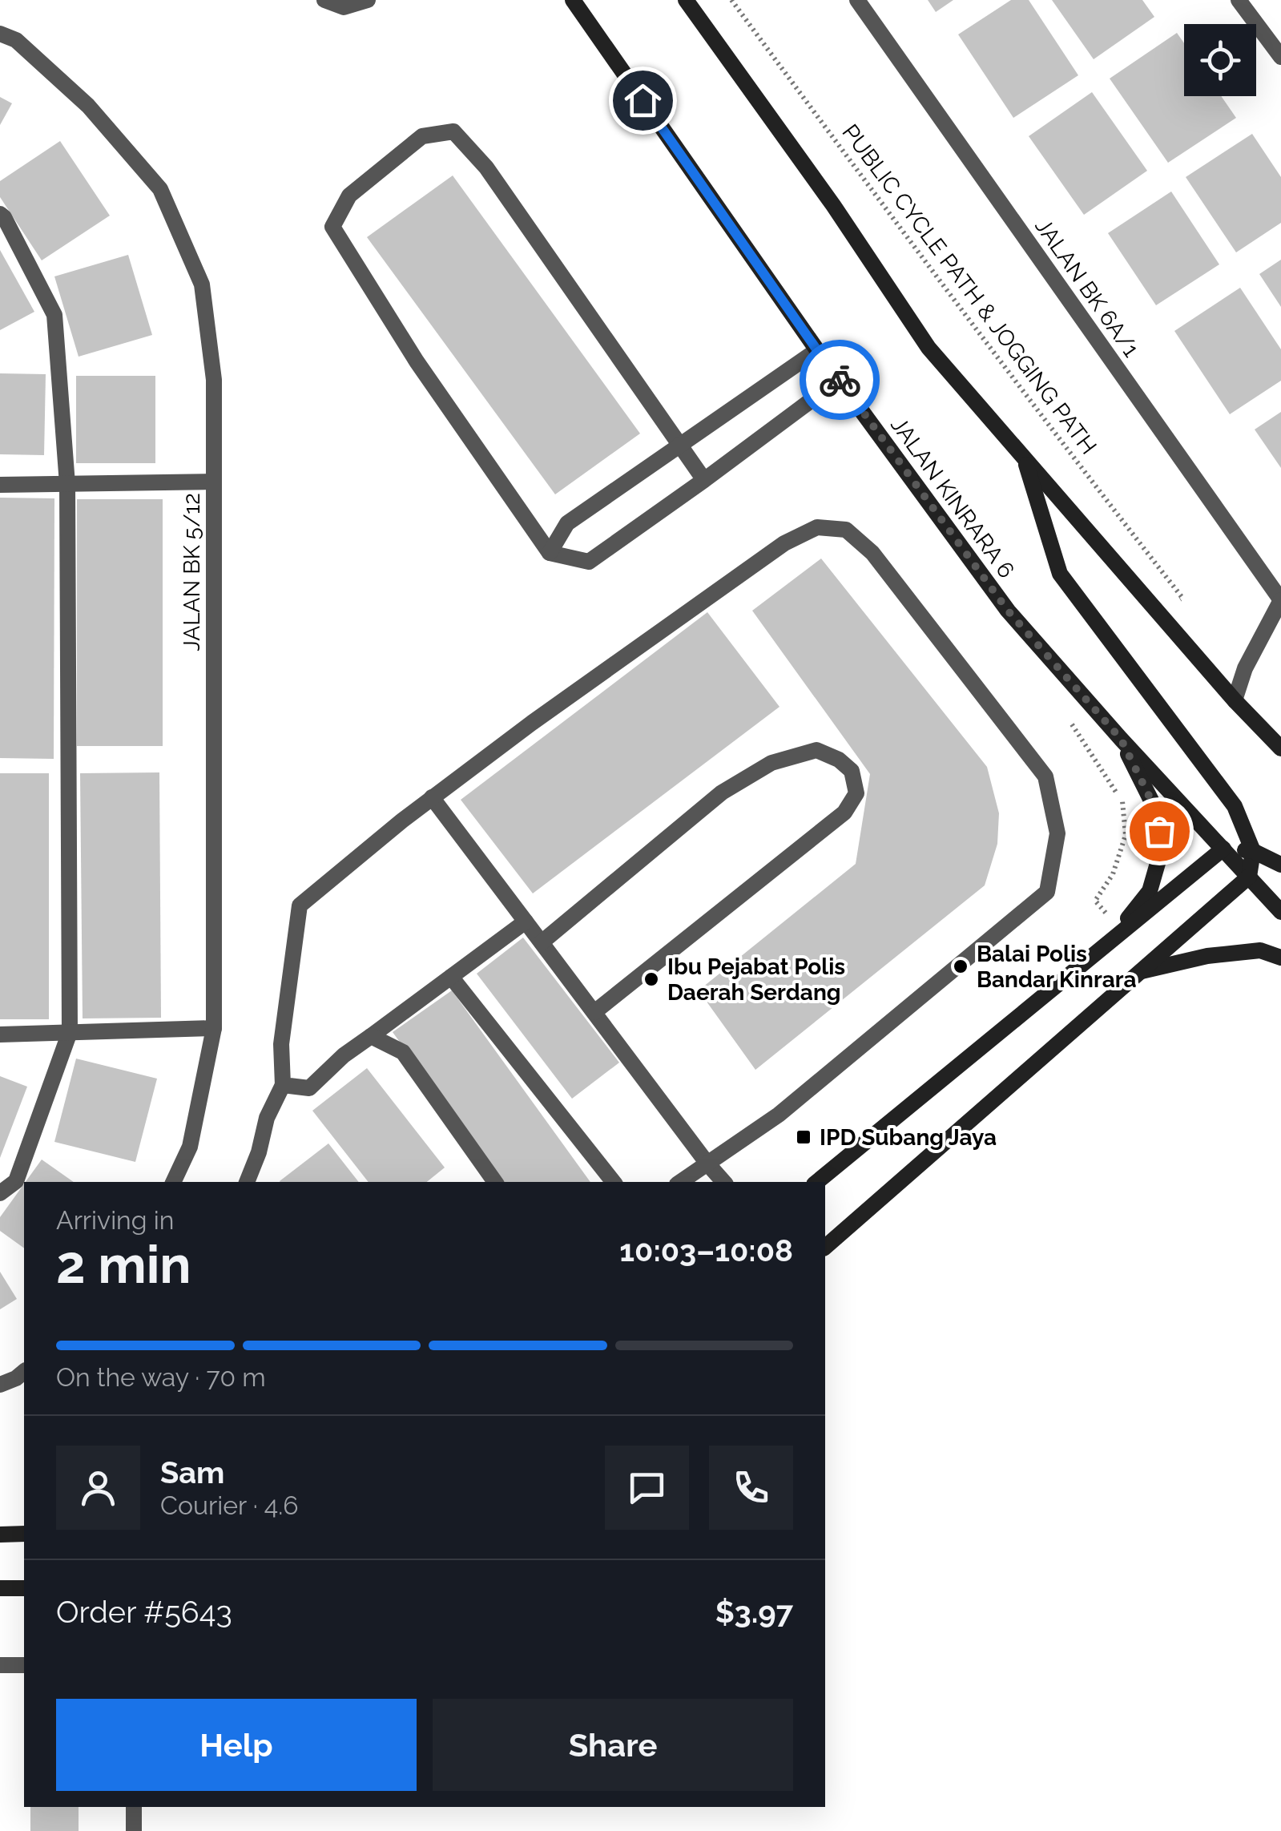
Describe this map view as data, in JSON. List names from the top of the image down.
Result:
{
  "streets": {
    "main road": ["JALAN KINRARA 6"],
    "street": ["JALAN BK 6A/1", "JALAN BK 5/12"],
    "path": ["PUBLIC CYCLE PATH & JOGGING PATH"]
  },
  "places": {
    "other": ["Balai Polis Bandar Kinrara", "Ibu Pejabat Polis Daerah Serdang"],
    "transit": ["IPD Subang Jaya"]
  },
  "page": {
    "heading": ["2 min", "Arriving in", "10:03–10:08"],
    "panel": [
      "Sam",
      "Courier · 4.6",
      "Order #5643",
      "$3.97"
    ],
    "bar": "On the way · 70 m",
    "buttons": ["Help", "Share"]
  }
}
